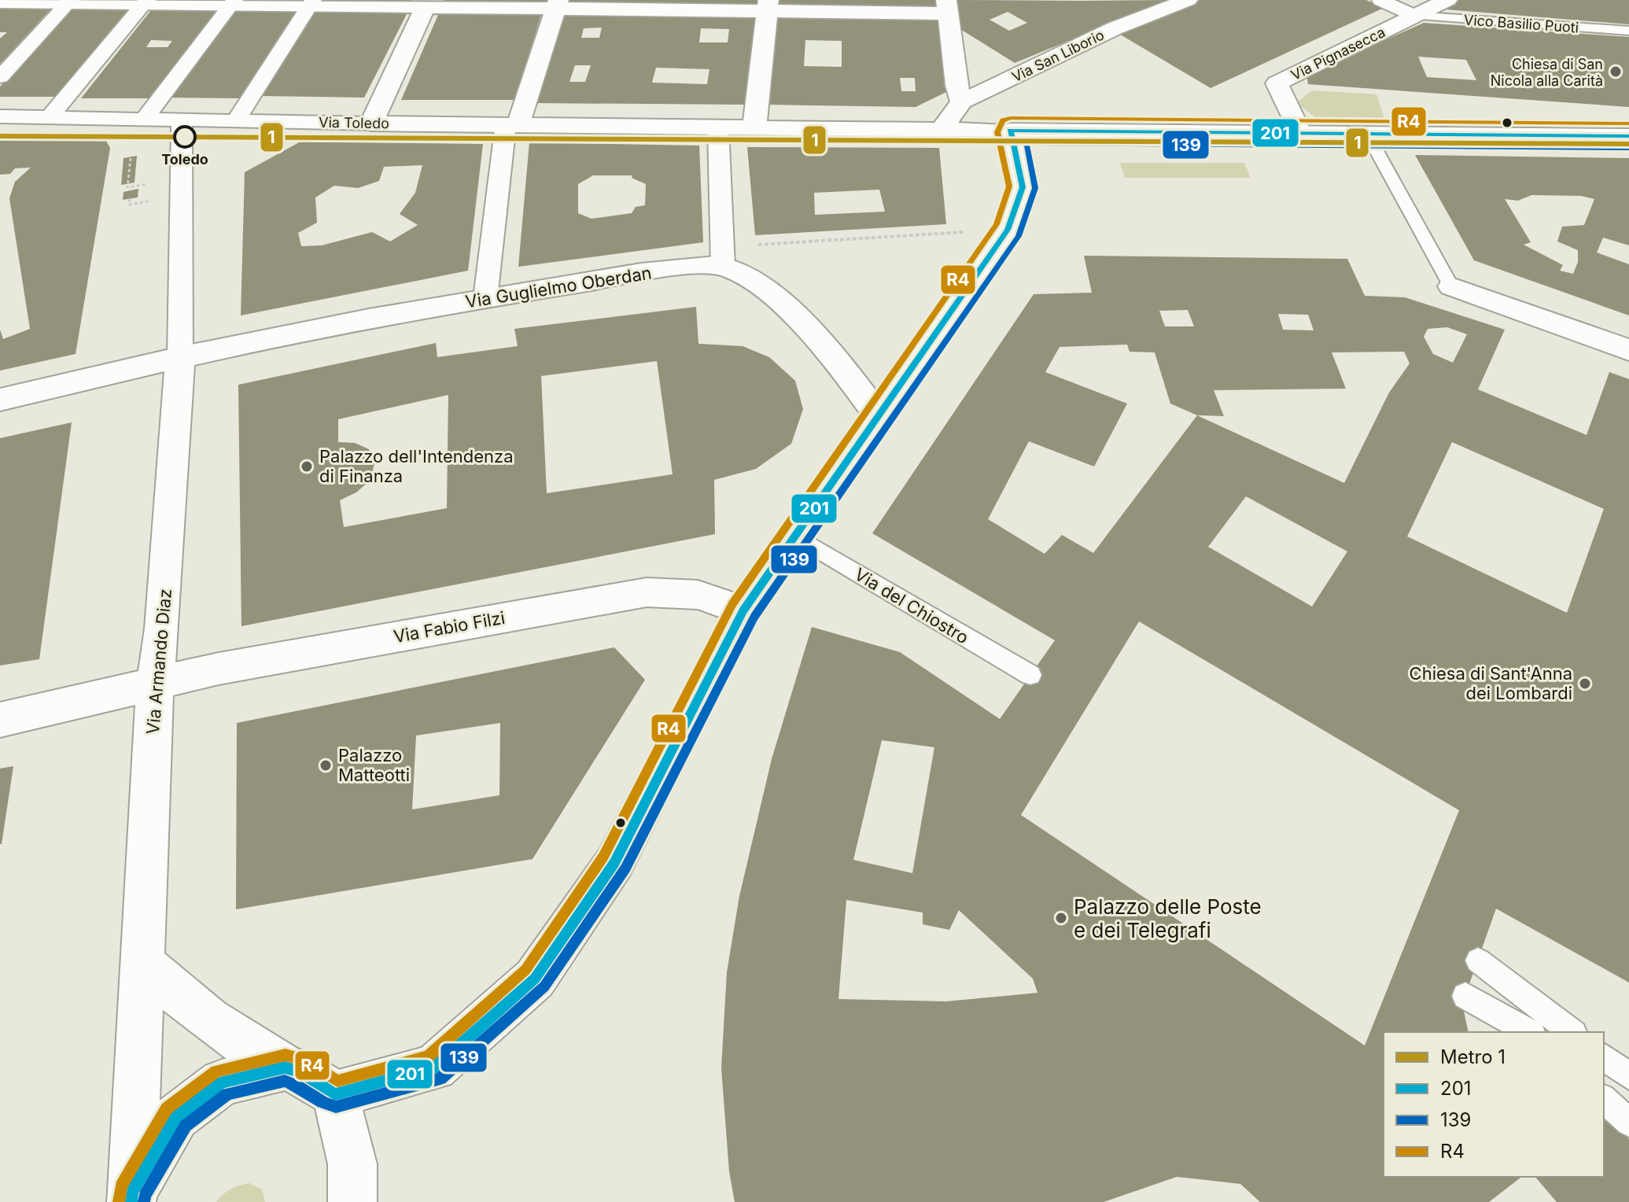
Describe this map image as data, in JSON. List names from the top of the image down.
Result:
{
  "streets": {
    "street": [
      "Via Pignasecca",
      "Via San Liborio",
      "Via Toledo",
      "Via Guglielmo Oberdan",
      "Via Fabio Filzi",
      "Via Armando Diaz"
    ],
    "lane": ["Vico Basilio Puoti", "Via del Chiostro"]
  },
  "crossings": [
    ["Vico Basilio Puoti", "Via Pignasecca"],
    ["Via Pignasecca", "Via Toledo"],
    ["Via San Liborio", "Via Toledo"],
    ["Via Toledo", "Via Armando Diaz"],
    ["Via Guglielmo Oberdan", "Via Armando Diaz"],
    ["Via Fabio Filzi", "Via Armando Diaz"]
  ],
  "places": [
    "Chiesa di San Nicola alla Carità",
    "Toledo",
    "Palazzo dell'Intendenza di Finanza",
    "Chiesa di Sant'Anna dei Lombardi",
    "Palazzo Matteotti",
    "Palazzo delle Poste e dei Telegrafi"
  ],
  "lines": [
    "transit line R4",
    "transit line 201",
    "metro line 1",
    "transit line 139"
  ],
  "legend": [
    "Metro 1",
    "201",
    "139",
    "R4"
  ]
}
